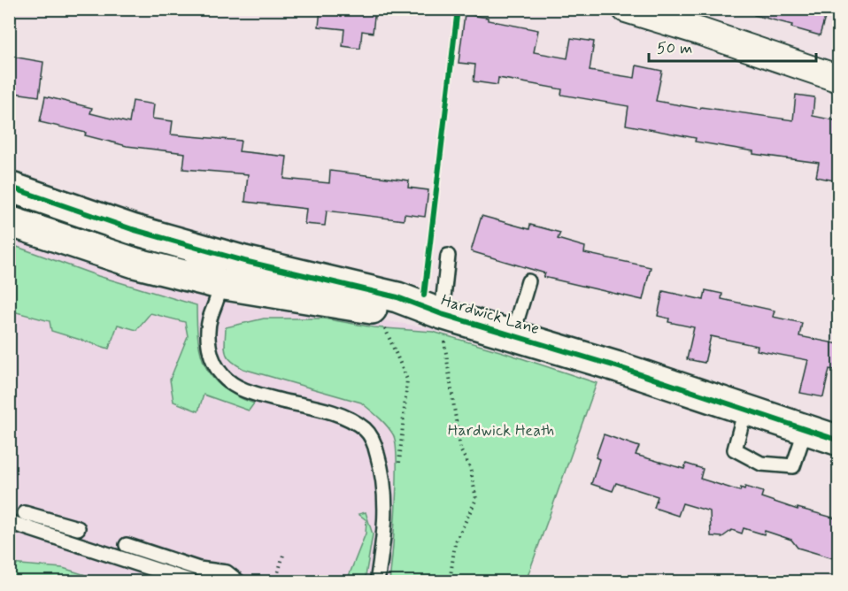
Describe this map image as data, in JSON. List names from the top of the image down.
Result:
{
  "streets": {
    "street": ["Hardwick Lane"]
  },
  "parks": ["Hardwick Heath"],
  "scale_bar": "50 m"
}
